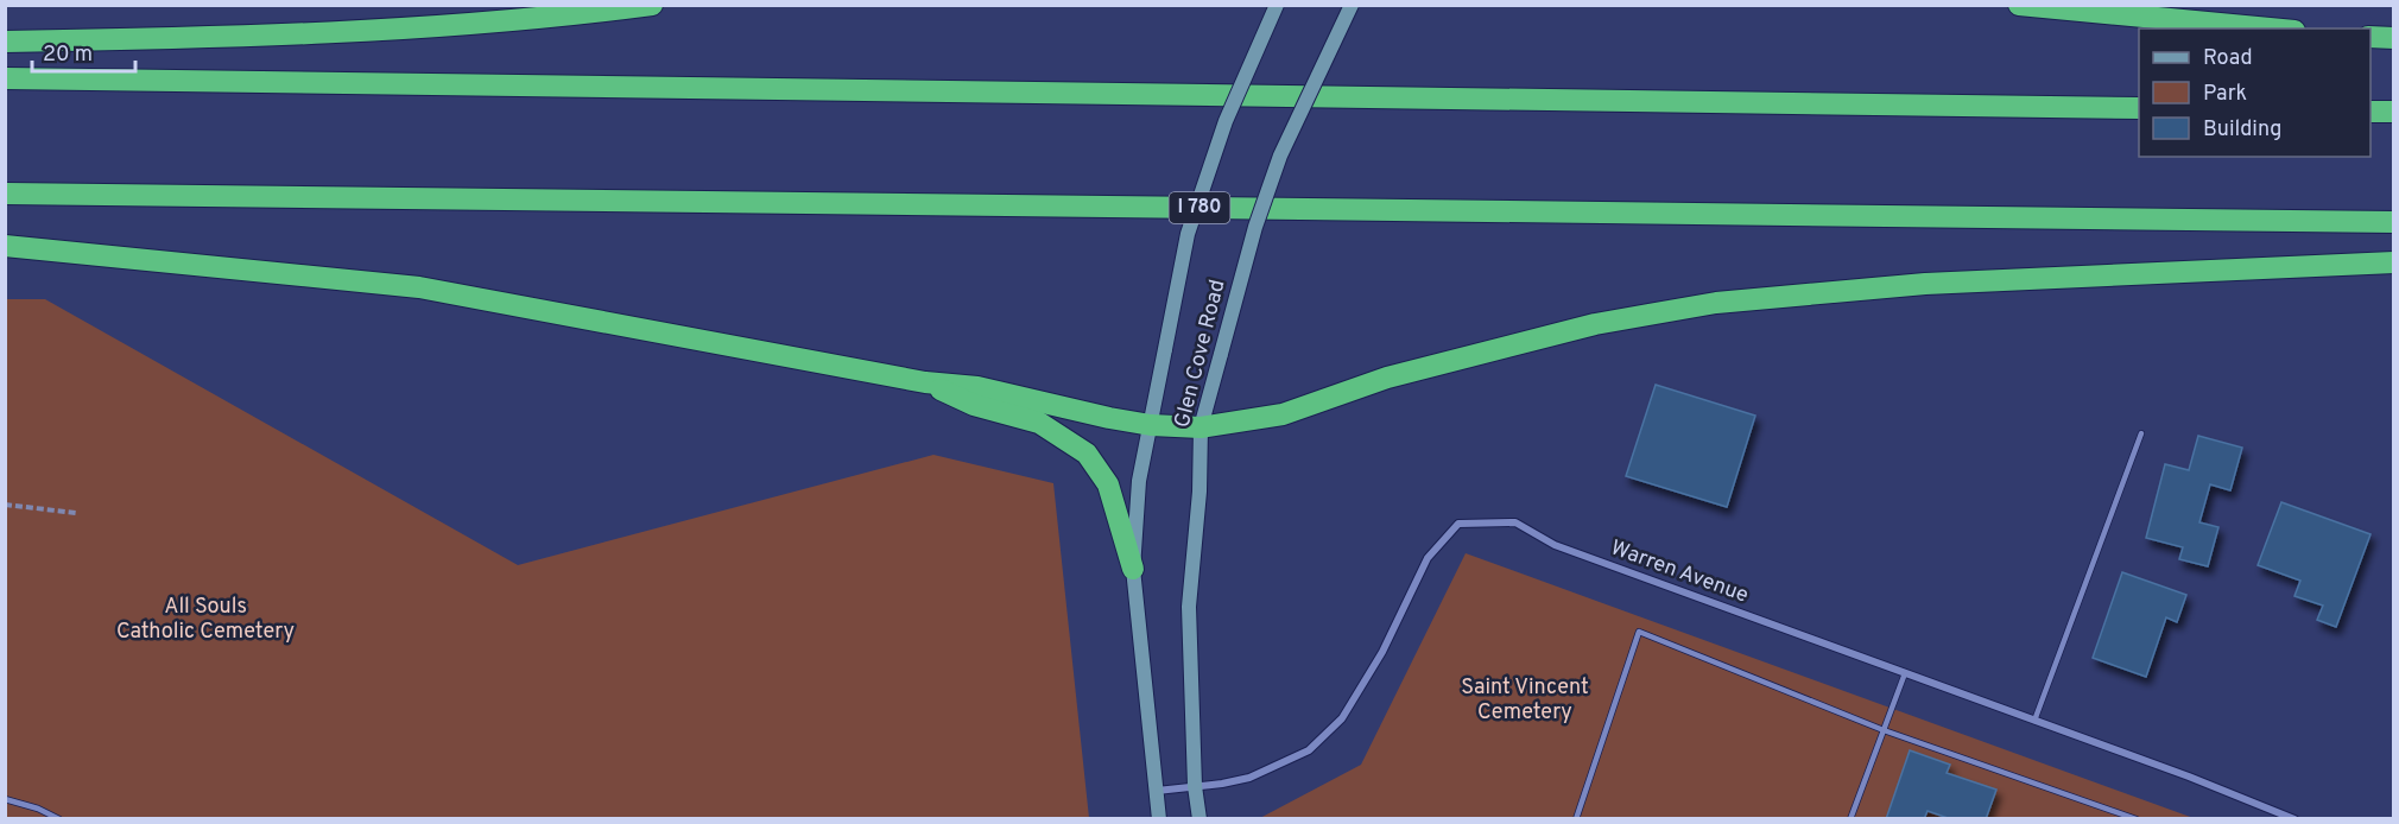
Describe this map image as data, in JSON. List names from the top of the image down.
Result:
{
  "streets": {
    "highway": ["I 780"],
    "main road": ["Glen Cove Road"],
    "street": ["Warren Avenue"]
  },
  "crossings": [
    ["Glen Cove Road", "Warren Avenue"]
  ],
  "parks": ["All Souls Catholic Cemetery", "Saint Vincent Cemetery"],
  "legend": ["Road", "Park", "Building"],
  "scale_bar": "20 m"
}
